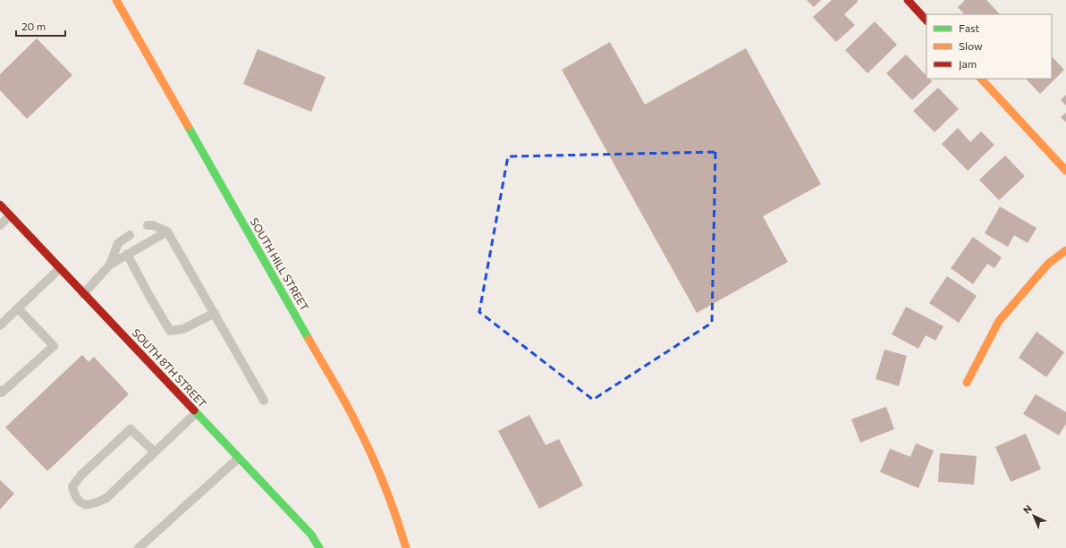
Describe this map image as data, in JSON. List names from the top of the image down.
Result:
{
  "streets": {
    "street": ["SOUTH HILL STREET", "SOUTH 8TH STREET"]
  },
  "legend": ["Fast", "Slow", "Jam"],
  "scale_bar": "20 m",
  "north": "top left"
}
